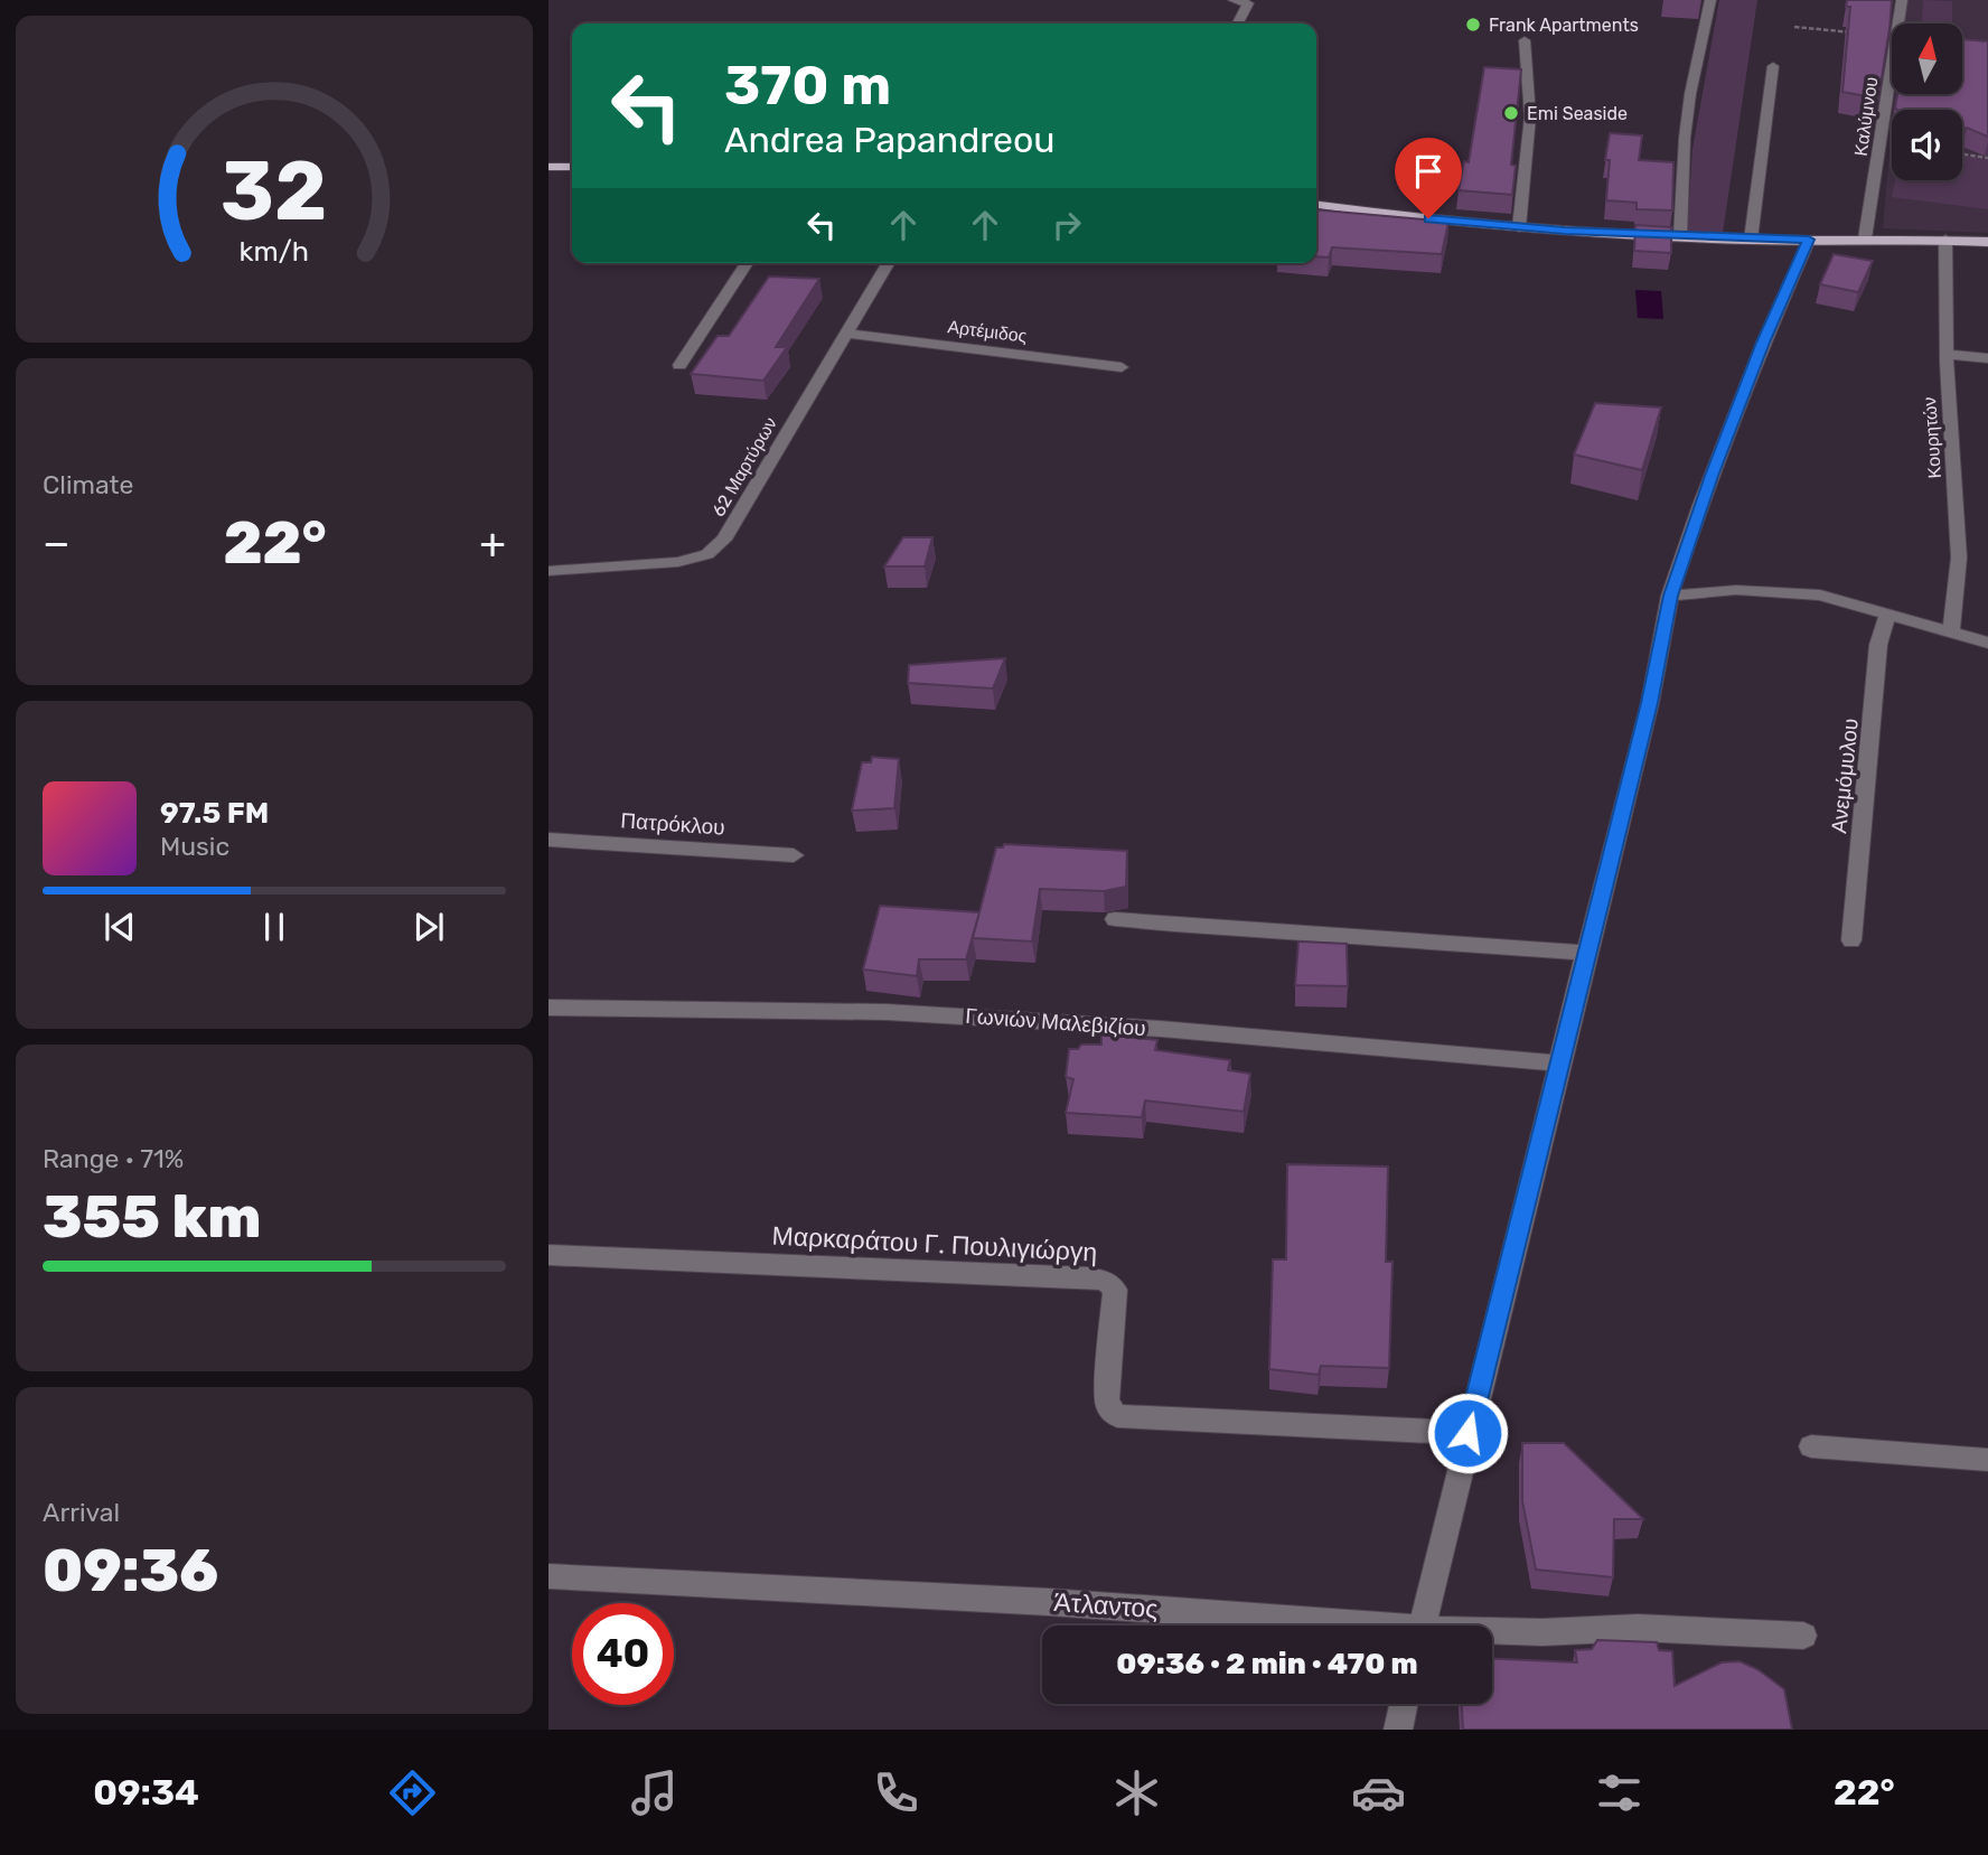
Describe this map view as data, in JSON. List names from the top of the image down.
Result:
{
  "streets": {
    "street": [
      "Καλύμνου",
      "Αρτέμιδος",
      "Κουρητών",
      "62 Μαρτύρων",
      "Ανεμόμυλου",
      "Πατρόκλου",
      "Γωνιών Μαλεβιζίου",
      "Μαρκαράτου Γ. Πουλιγιώργη",
      "Άτλαντος"
    ]
  },
  "crossings": [
    ["Αρτέμιδος", "62 Μαρτύρων"]
  ],
  "places": ["Frank Apartments", "Emi Seaside"],
  "north": "top",
  "page": {
    "turn": ["370 m", "Andrea Papandreou"],
    "tile": [
      "Climate",
      ["Range · 71%", "355 km"],
      ["Arrival", "09:36"]
    ],
    "heat": ["−", "22°", "+"],
    "song": ["97.5 FM", "Music"],
    "limit": "40",
    "trip": "09:36 · 2 min · 470 m",
    "tabs": ["09:34", "22°"],
    "gauge": ["32", "km/h"]
  }
}
